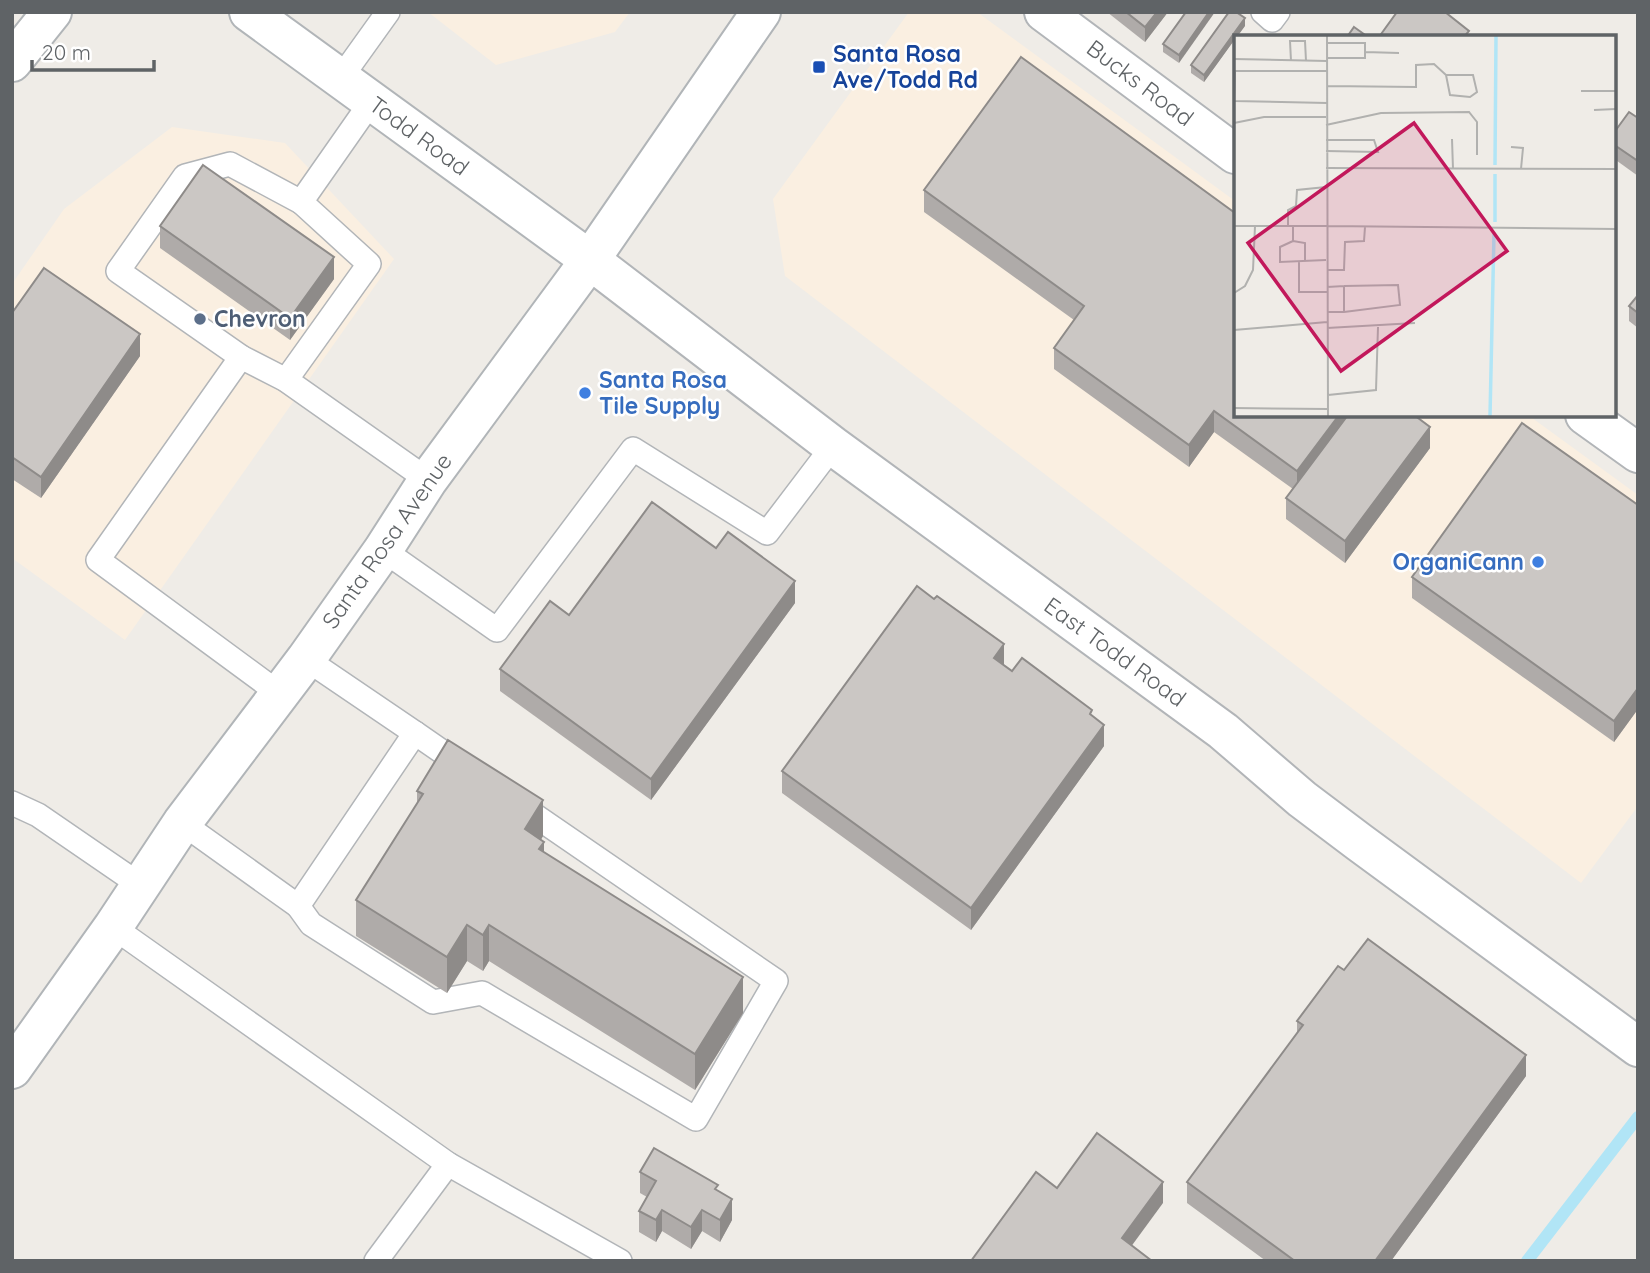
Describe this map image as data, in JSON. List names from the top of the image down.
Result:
{
  "streets": {
    "main road": [
      "Bucks Road",
      "Todd Road",
      "Santa Rosa Avenue",
      "East Todd Road"
    ]
  },
  "crossings": [
    ["Todd Road", "Santa Rosa Avenue"],
    ["Todd Road", "East Todd Road"],
    ["Santa Rosa Avenue", "East Todd Road"]
  ],
  "places": {
    "transit": ["Santa Rosa Ave/Todd Rd"],
    "other": ["Chevron", "Santa Rosa Tile Supply", "OrganiCann"]
  },
  "scale_bar": "20 m"
}
